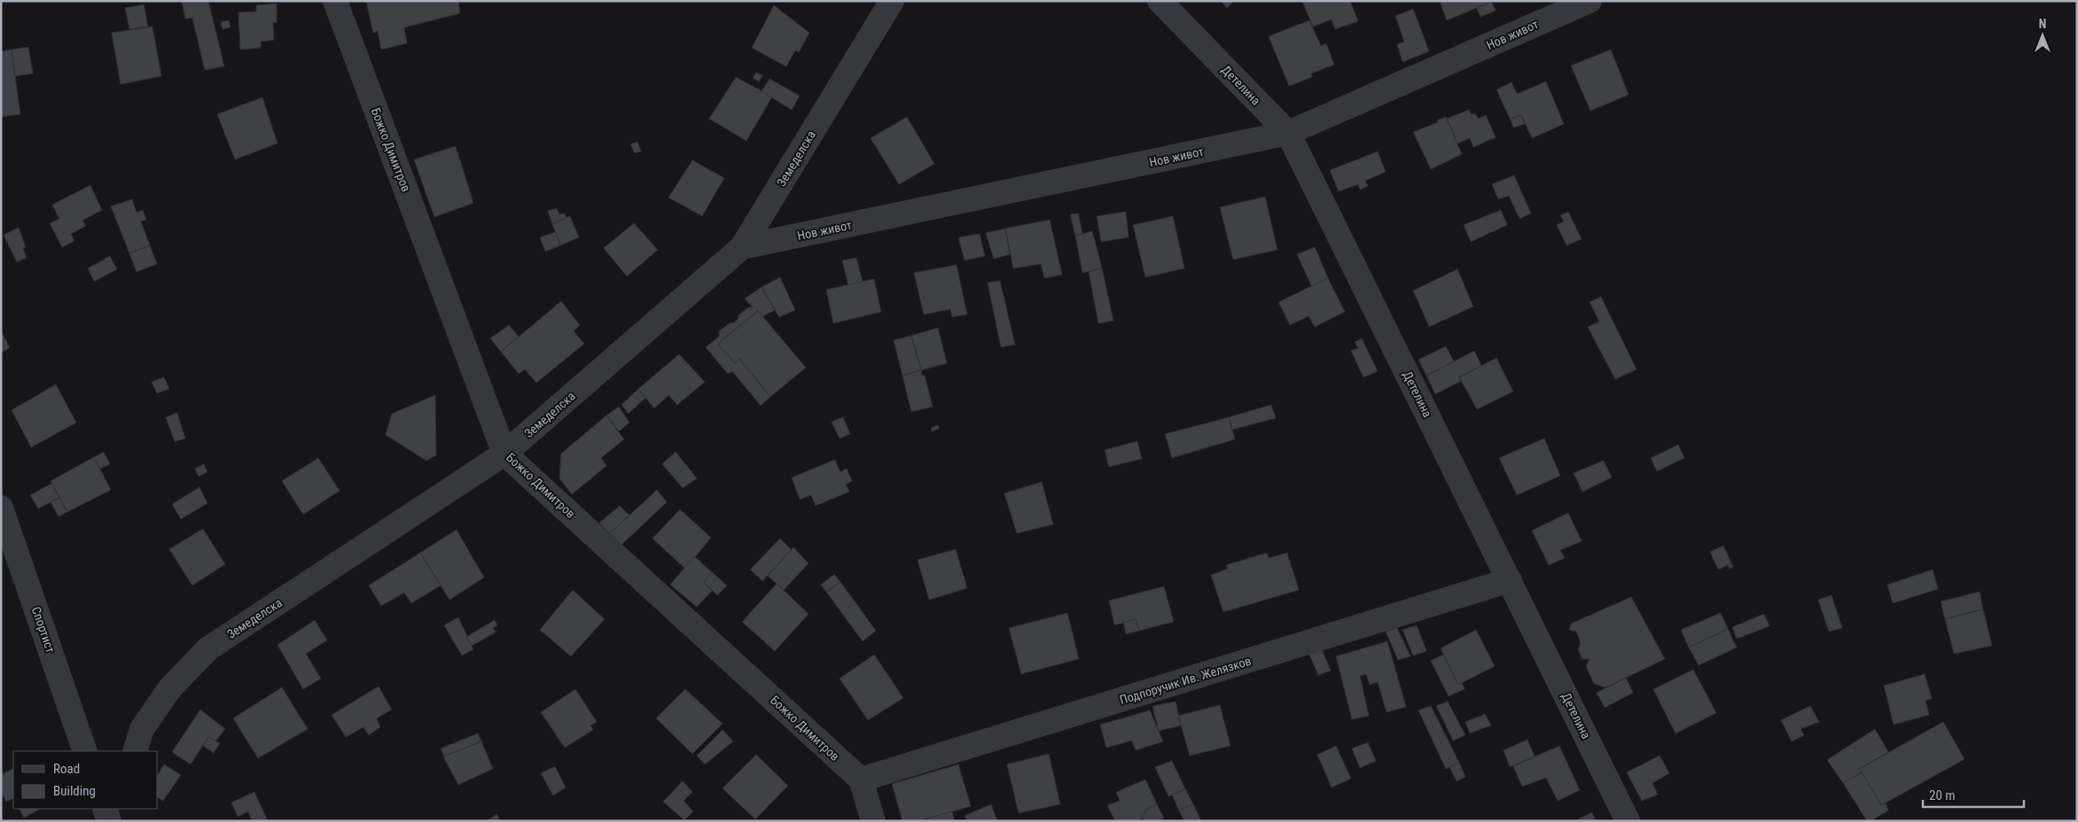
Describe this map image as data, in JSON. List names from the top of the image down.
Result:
{
  "streets": {
    "street": [
      "Нов живот",
      "Детелина",
      "Божко Димитров",
      "Земеделска",
      "Спортист",
      "Подпоручик Ив. Желязков"
    ]
  },
  "crossings": [
    ["Нов живот", "Детелина"],
    ["Нов живот", "Земеделска"],
    ["Детелина", "Подпоручик Ив. Желязков"],
    ["Божко Димитров", "Земеделска"],
    ["Божко Димитров", "Подпоручик Ив. Желязков"]
  ],
  "legend": ["Road", "Building"],
  "scale_bar": "20 m",
  "north": "top"
}
